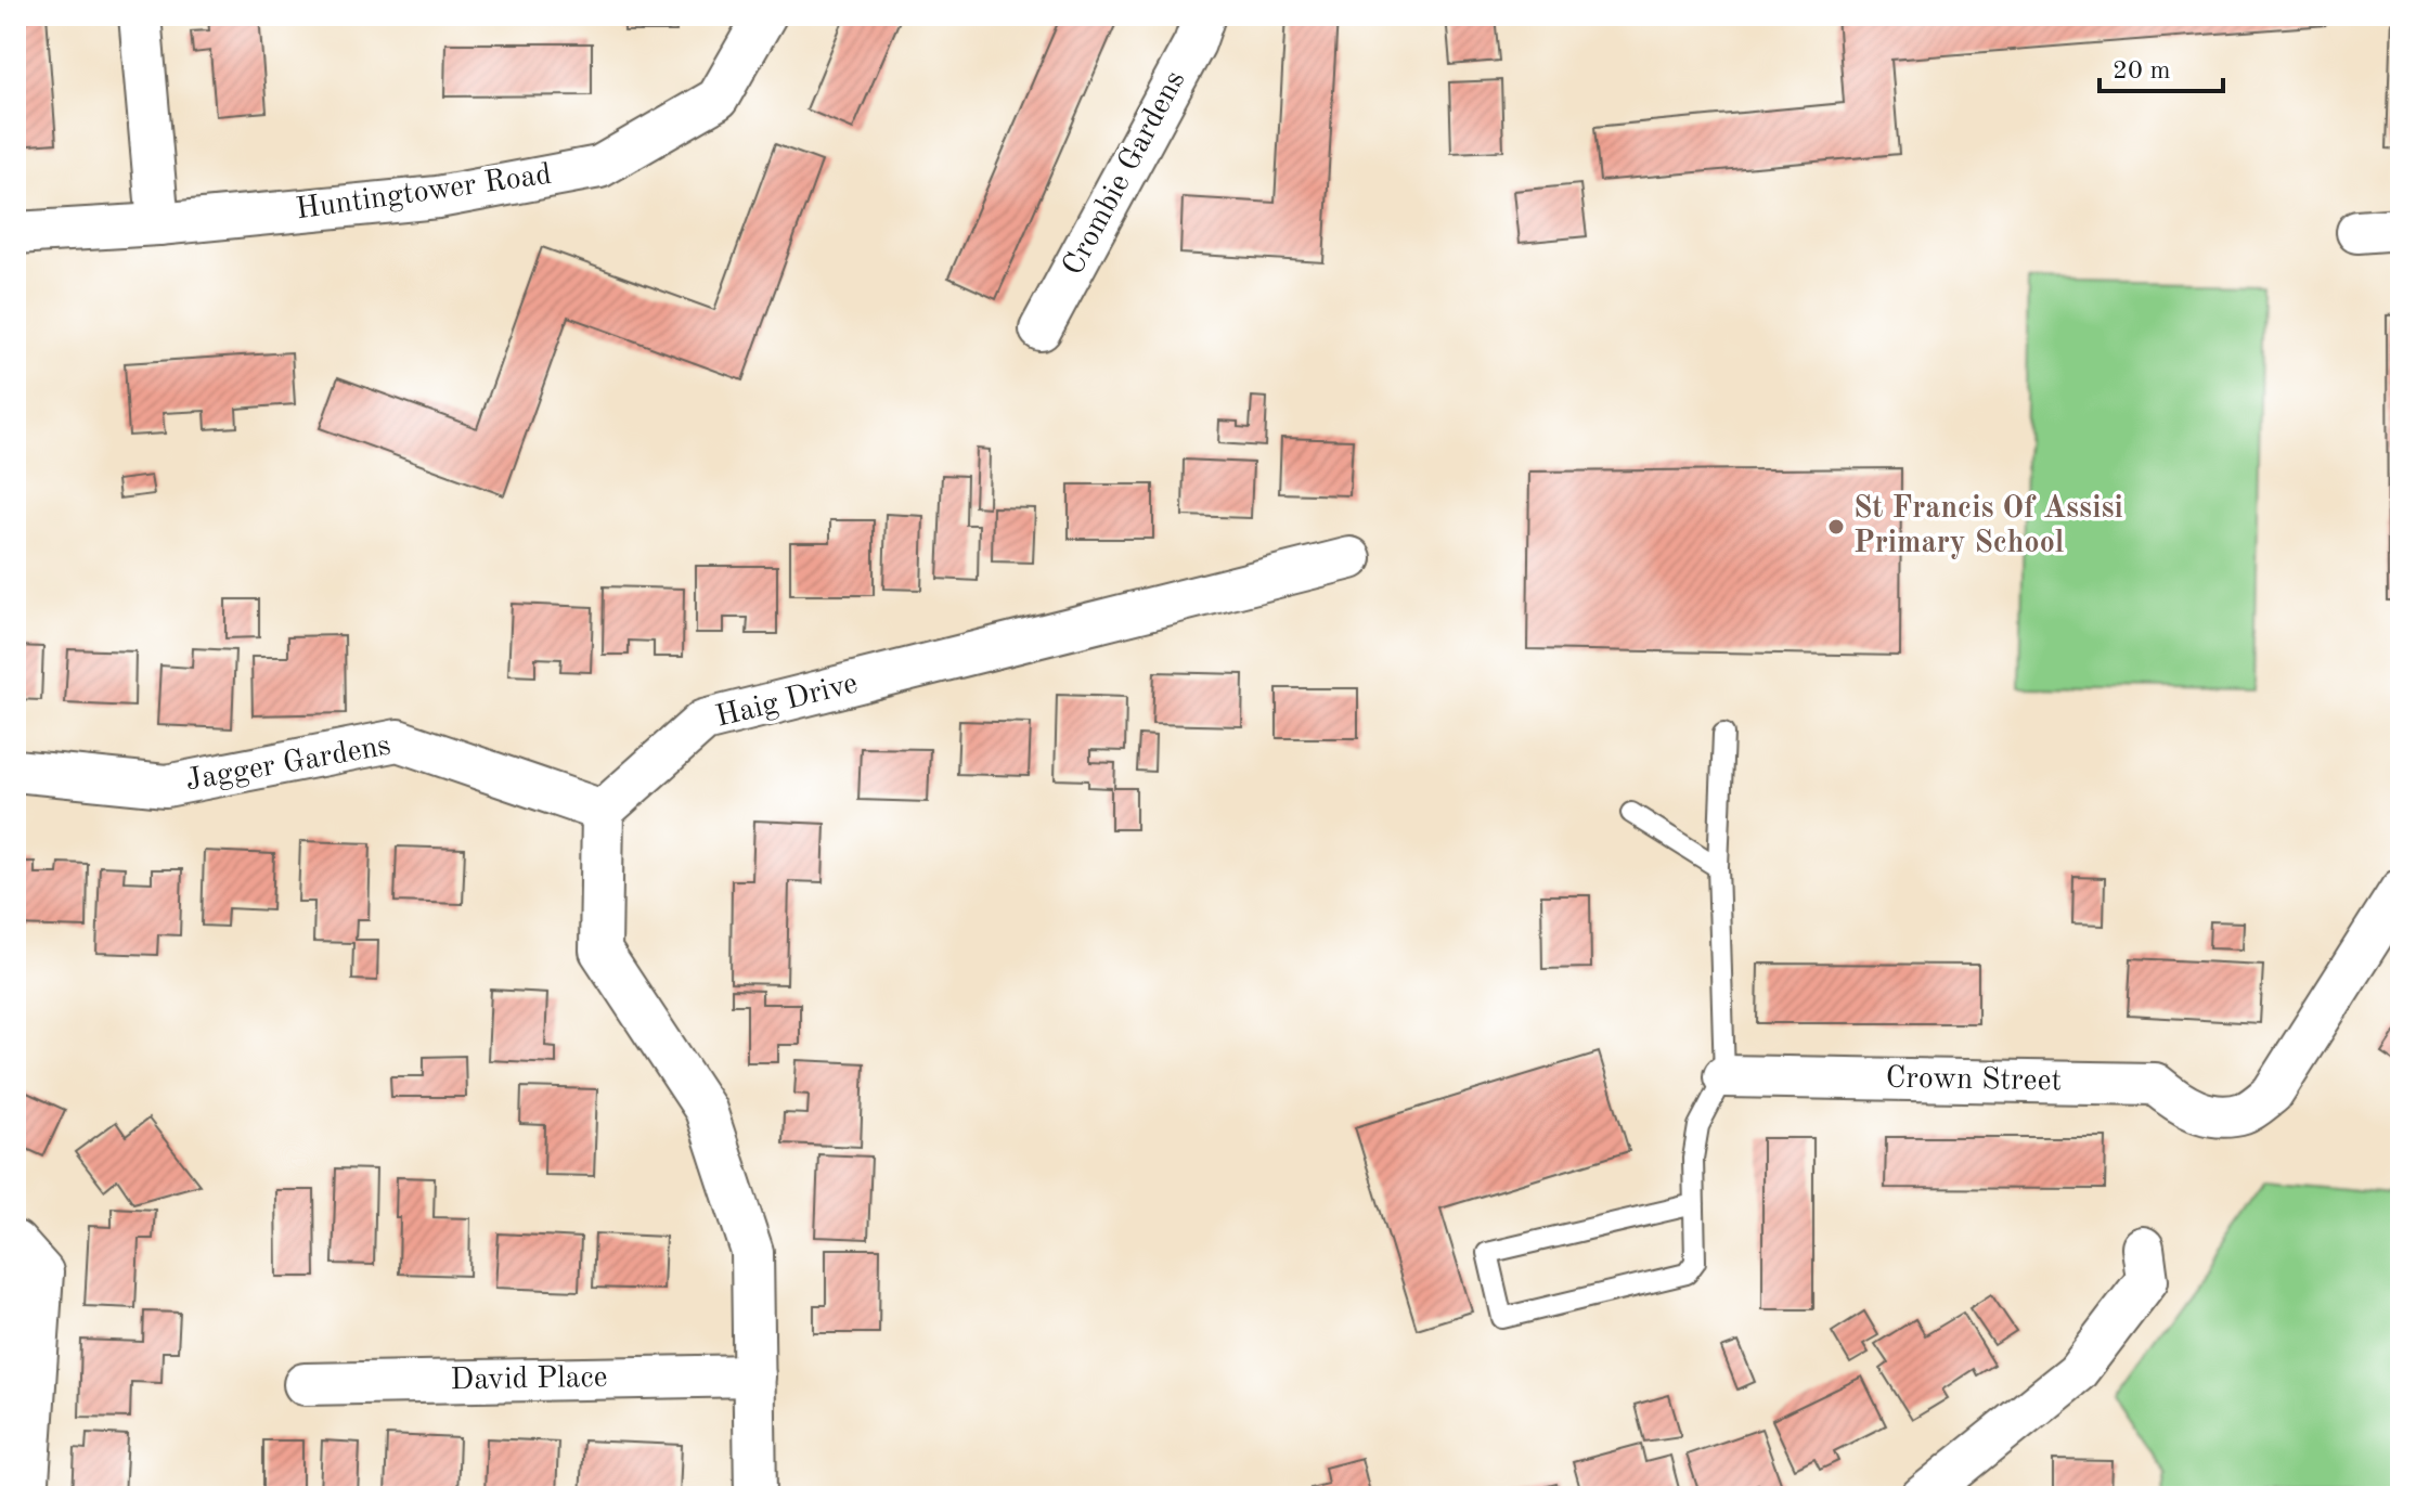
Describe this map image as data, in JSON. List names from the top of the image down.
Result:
{
  "streets": {
    "street": [
      "Crombie Gardens",
      "Huntingtower Road",
      "Haig Drive",
      "Jagger Gardens",
      "Crown Street",
      "David Place"
    ]
  },
  "crossings": [
    ["Haig Drive", "Jagger Gardens"]
  ],
  "places": ["St Francis Of Assisi Primary School"],
  "scale_bar": "20 m"
}
